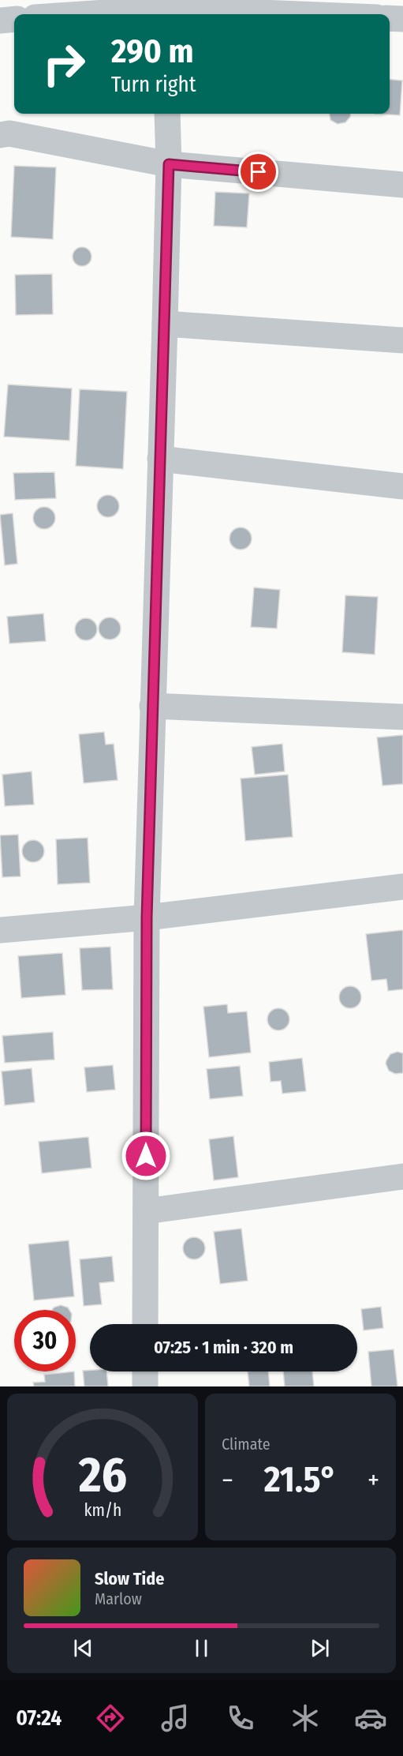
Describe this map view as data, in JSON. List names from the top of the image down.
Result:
{
  "page": {
    "turn": ["290 m", "Turn right"],
    "limit": "30",
    "trip": "07:25 · 1 min · 320 m",
    "tile": "Climate",
    "heat": ["−", "21.5°", "+"],
    "song": ["Slow Tide", "Marlow"],
    "tabs": "07:24",
    "gauge": ["26", "km/h"]
  }
}
